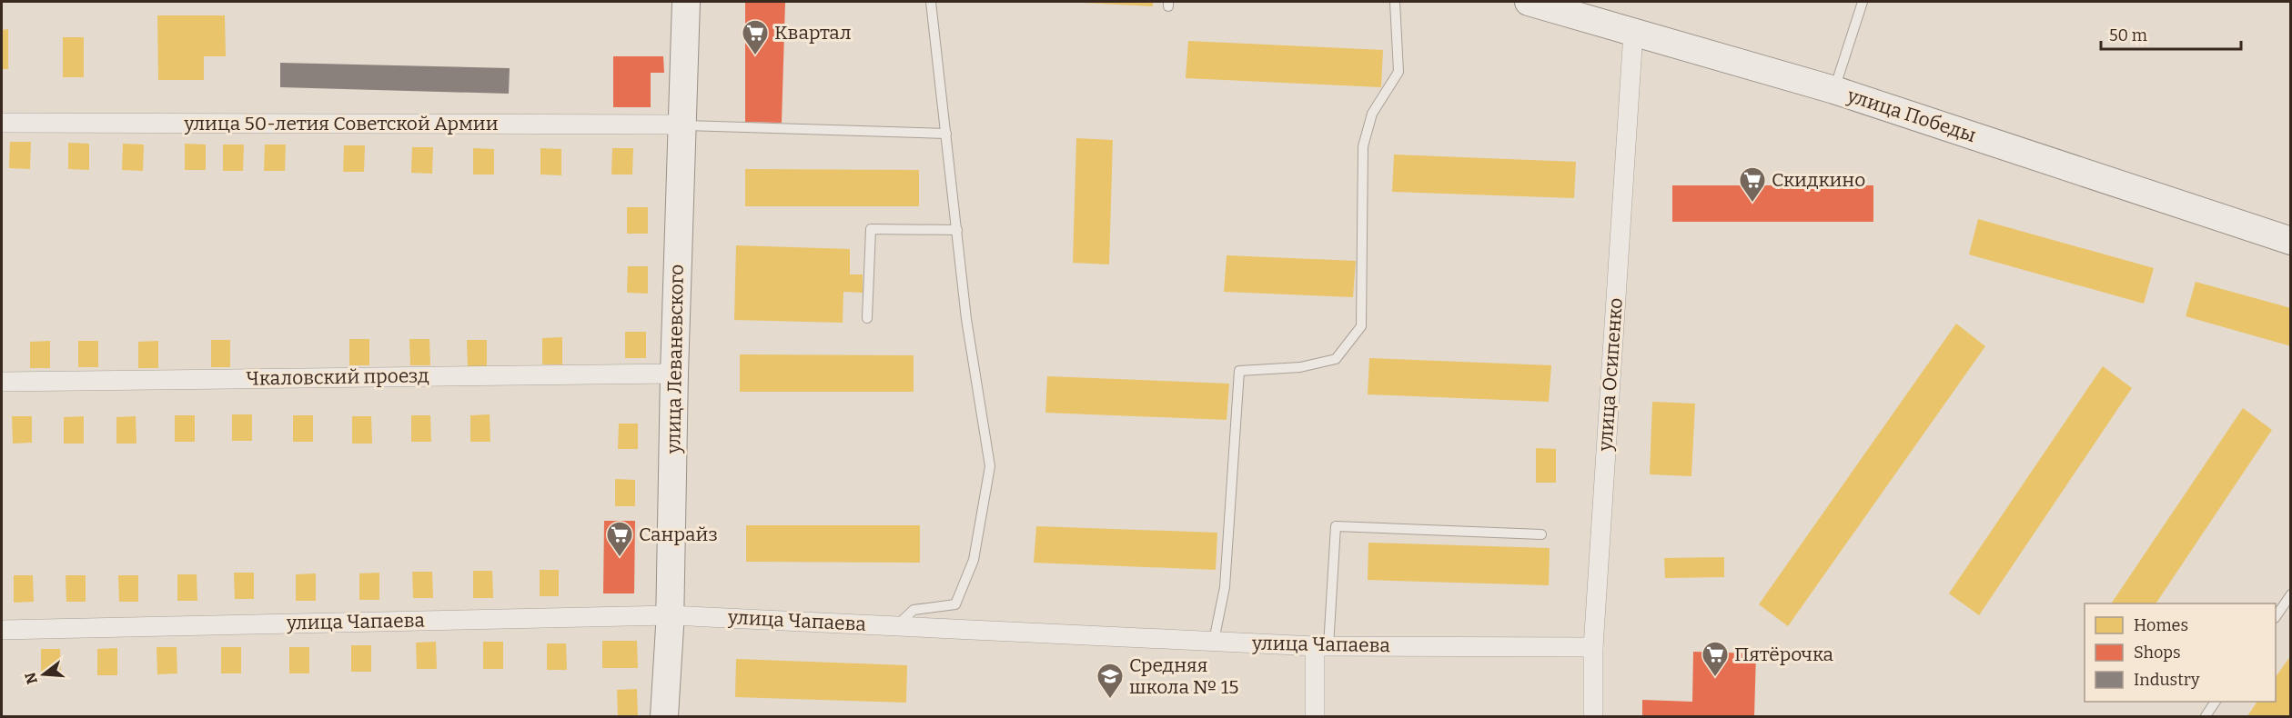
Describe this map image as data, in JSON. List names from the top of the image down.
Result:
{
  "streets": {
    "street": [
      "улица Победы",
      "улица 50-летия Советской Армии",
      "улица Леваневского",
      "улица Осипенко",
      "Чкаловский проезд",
      "улица Чапаева"
    ]
  },
  "crossings": [
    ["улица Победы", "улица Осипенко"],
    ["улица 50-летия Советской Армии", "улица Леваневского"],
    ["улица Леваневского", "Чкаловский проезд"],
    ["улица Леваневского", "улица Чапаева"],
    ["улица Осипенко", "улица Чапаева"]
  ],
  "places": {
    "supermarket": [
      "Квартал",
      "Скидкино",
      "Санрайз",
      "Пятёрочка"
    ],
    "school or university": ["Средняя школа № 15"]
  },
  "legend": ["Homes", "Shops", "Industry"],
  "scale_bar": "50 m",
  "north": "left"
}
